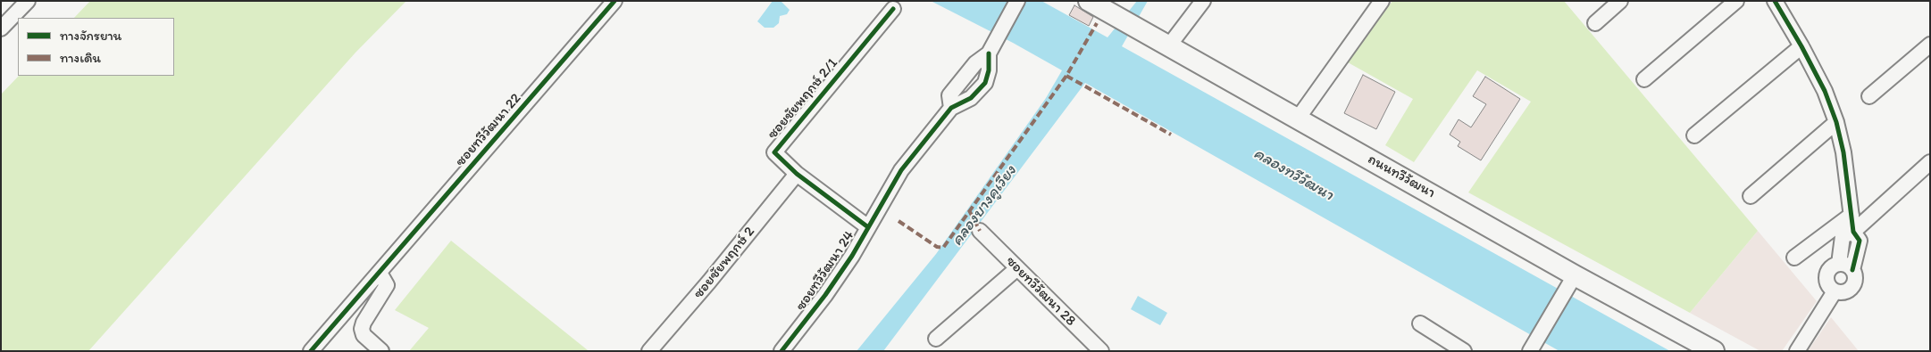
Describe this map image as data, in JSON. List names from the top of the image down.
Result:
{
  "streets": {
    "main road": ["ถนนทวีวัฒนา"],
    "street": [
      "ซอยชัยพฤกษ์ 2/1",
      "ซอยทวีวัฒนา 22",
      "ซอยชัยพฤกษ์ 2",
      "ซอยทวีวัฒนา 24",
      "ซอยทวีวัฒนา 28"
    ]
  },
  "crossings": [
    ["ซอยชัยพฤกษ์ 2/1", "ซอยชัยพฤกษ์ 2"],
    ["ซอยชัยพฤกษ์ 2/1", "ซอยทวีวัฒนา 24"]
  ],
  "water": ["คลองทวีวัฒนา", "คลองบางคูเวียง"],
  "legend": ["ทางจักรยาน", "ทางเดิน"]
}
